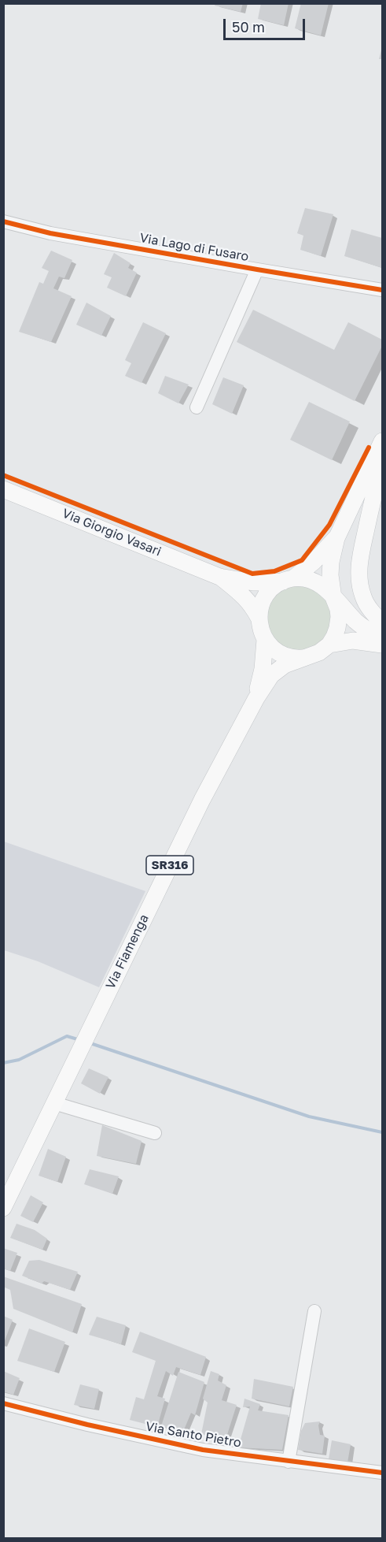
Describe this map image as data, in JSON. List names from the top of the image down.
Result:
{
  "streets": {
    "main road": ["Via Giorgio Vasari", "SR316", "Via Fiamenga"],
    "street": ["Via Lago di Fusaro", "Via Santo Pietro"]
  },
  "crossings": [
    ["Via Giorgio Vasari", "Via Fiamenga"]
  ],
  "scale_bar": "50 m"
}
